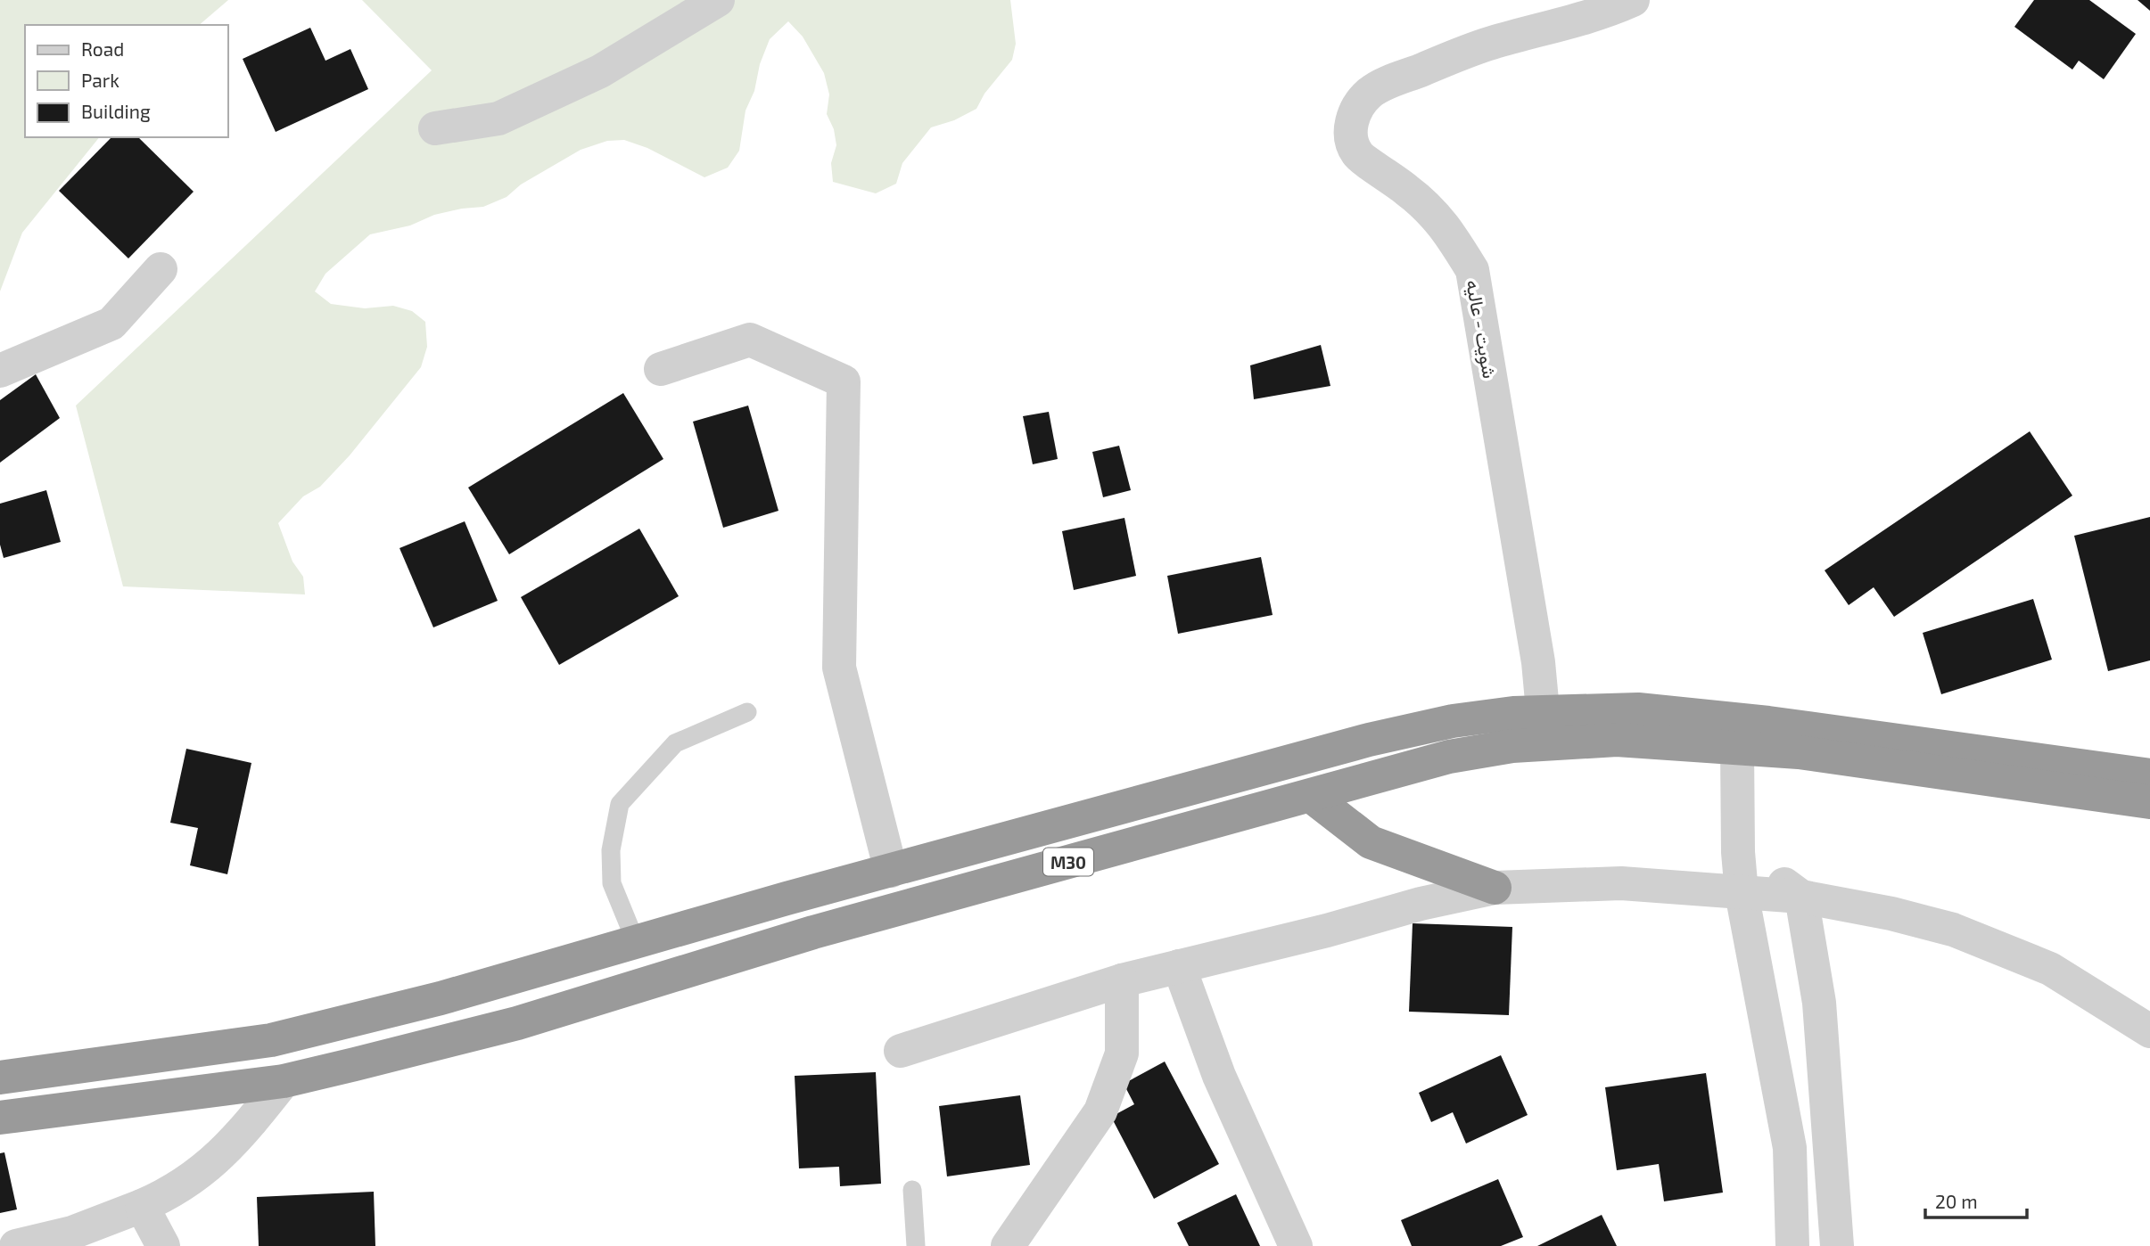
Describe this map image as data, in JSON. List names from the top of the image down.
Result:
{
  "streets": {
    "highway": ["M30"],
    "street": ["شويت - عاليه"]
  },
  "crossings": [
    ["شويت - عاليه", "M30"]
  ],
  "legend": ["Road", "Park", "Building"],
  "scale_bar": "20 m"
}
